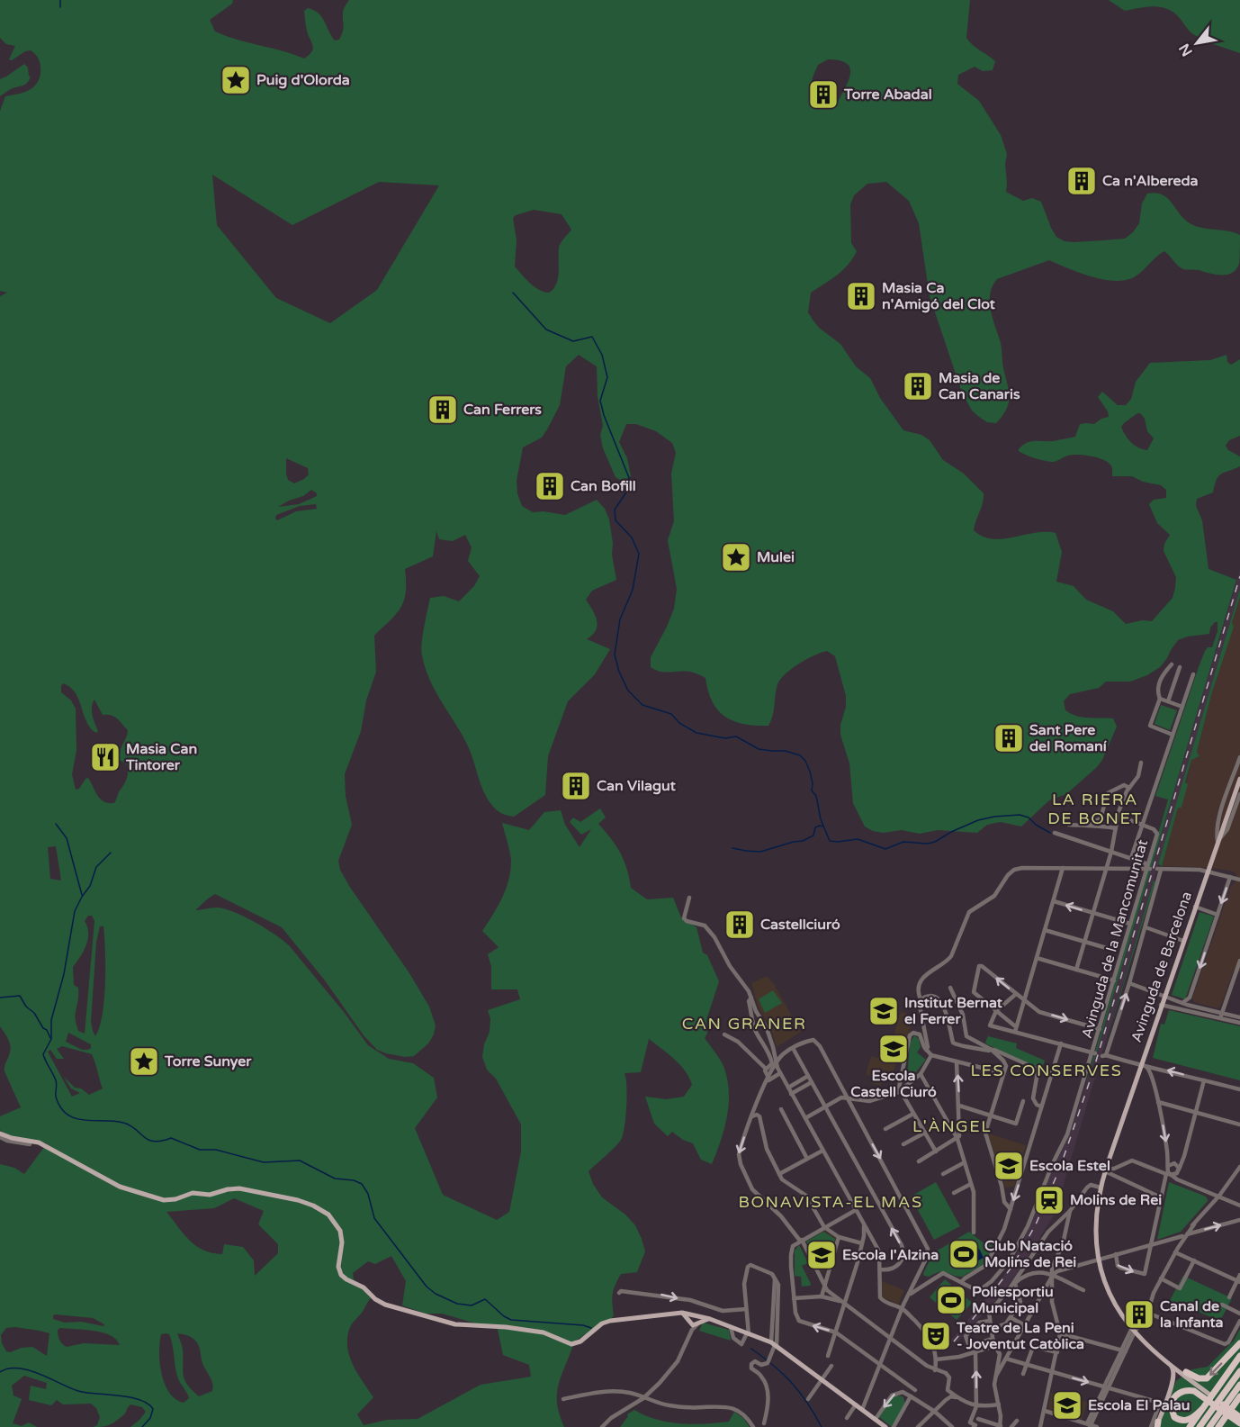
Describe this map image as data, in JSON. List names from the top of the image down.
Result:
{
  "streets": {
    "main road": ["Avinguda de Barcelona"],
    "street": ["Avinguda de la Mancomunitat"]
  },
  "districts": [
    "LA RIERA DE BONET",
    "CAN GRANER",
    "LES CONSERVES",
    "L'ÀNGEL",
    "BONAVISTA-EL MAS"
  ],
  "places": {
    "place": ["Puig d'Olorda", "Mulei", "Torre Sunyer"],
    "building": [
      "Torre Abadal",
      "Ca n'Albereda",
      "Masia Ca n'Amigó del Clot",
      "Masia de Can Canaris",
      "Can Ferrers",
      "Can Bofill",
      "Sant Pere del Romaní",
      "Can Vilagut",
      "Castellciuró",
      "Canal de la Infanta"
    ],
    "restaurant": ["Masia Can Tintorer"],
    "school or university": [
      "Institut Bernat el Ferrer",
      "Escola Castell Ciuró",
      "Escola Estel",
      "Escola l'Alzina",
      "Escola El Palau"
    ],
    "station": ["Molins de Rei"],
    "sports": ["Club Natació Molins de Rei", "Poliesportiu Municipal"],
    "theatre": ["Teatre de La Peni - Joventut Catòlica"]
  },
  "north": "bottom left"
}
